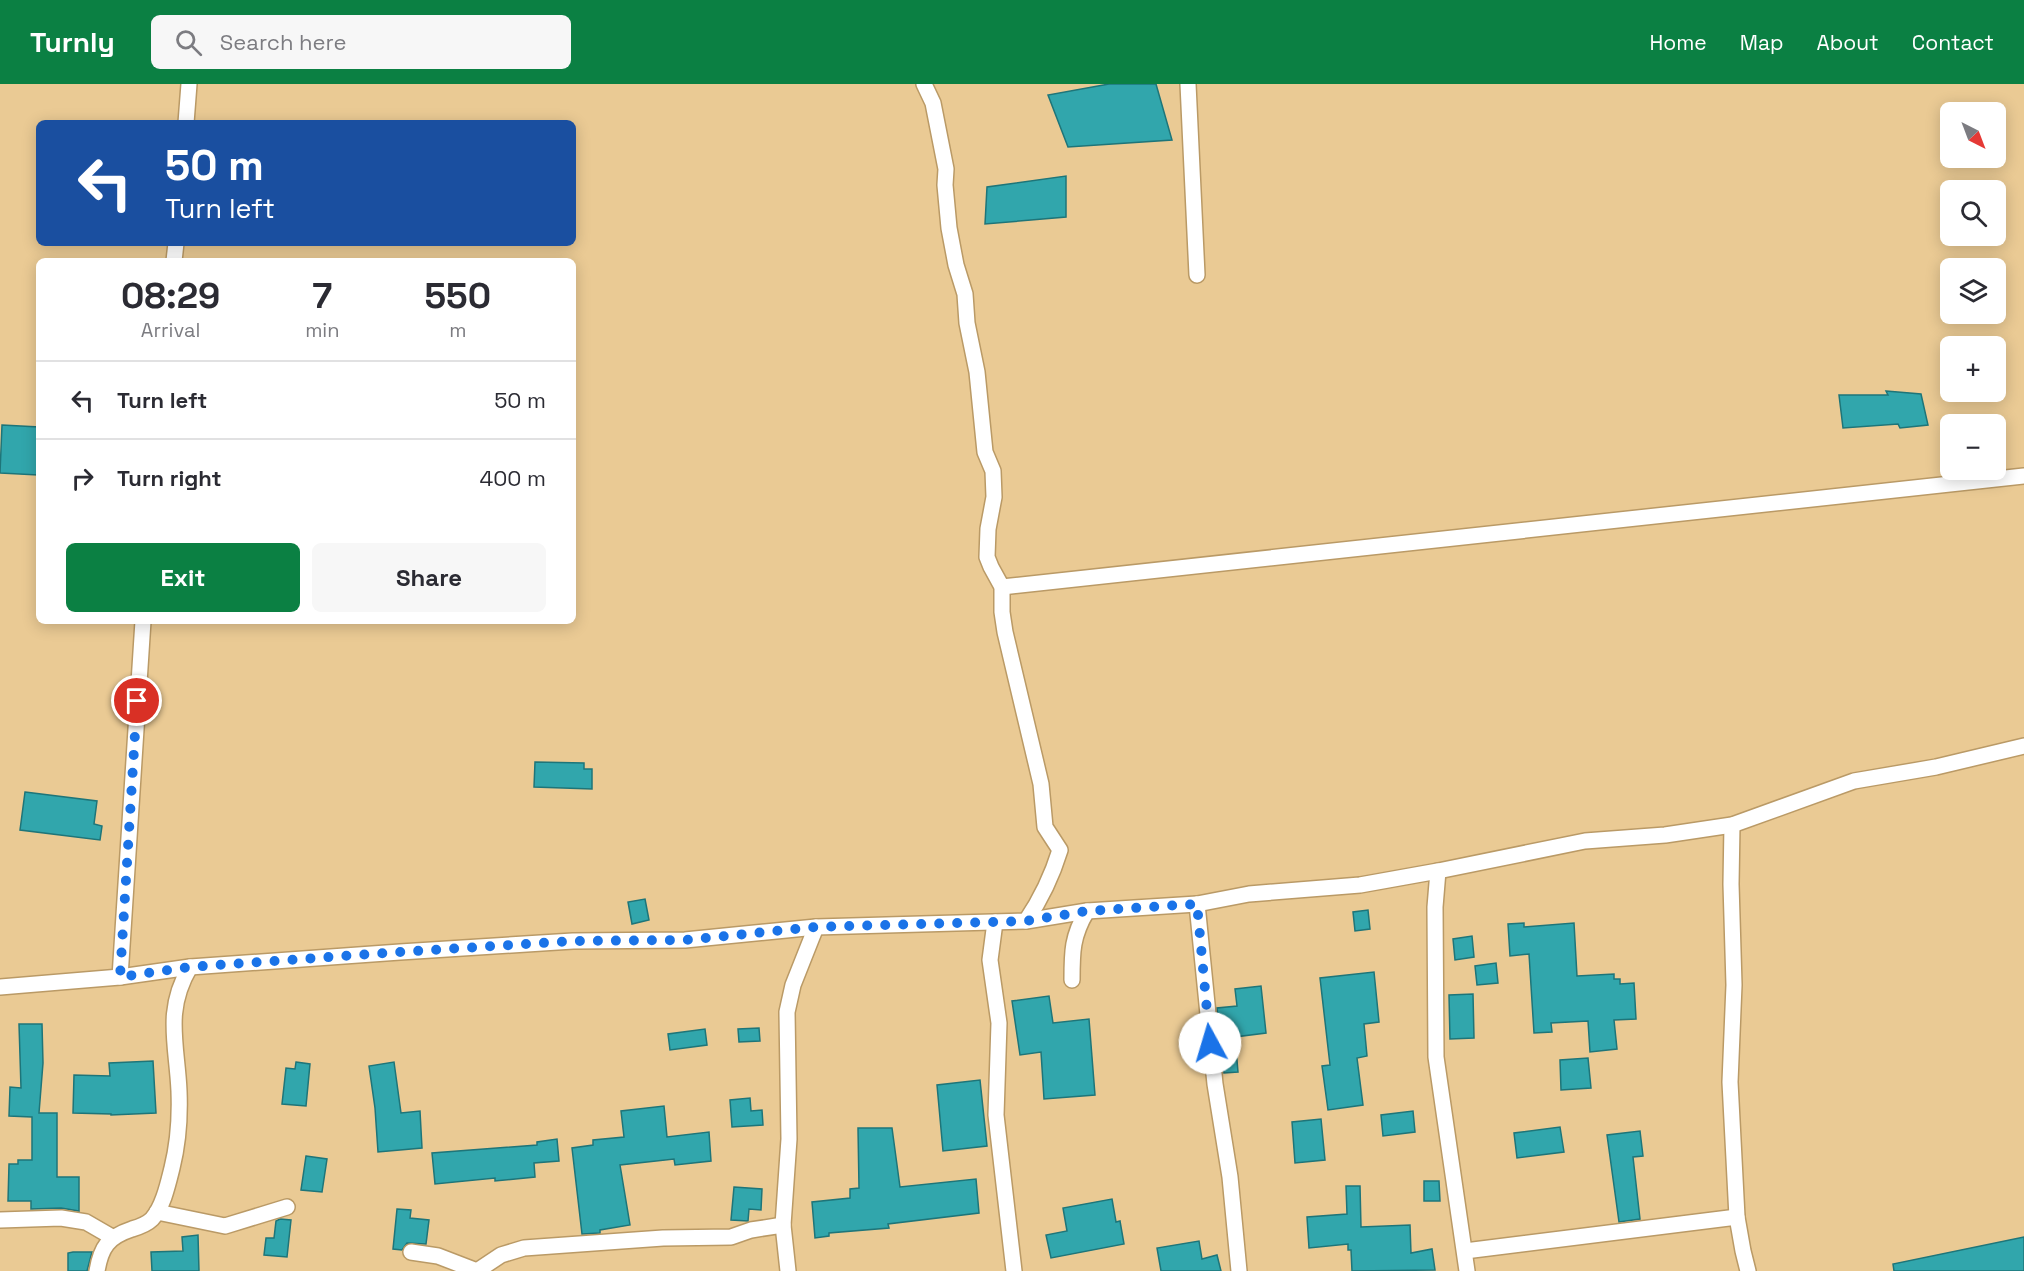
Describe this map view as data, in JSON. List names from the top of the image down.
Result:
{
  "north": "bottom right",
  "page": {
    "header": "Turnly",
    "search": "Search here",
    "nav": [
      "Home",
      "Map",
      "About",
      "Contact"
    ],
    "map_buttons": ["+", "−"],
    "turn": ["50 m", "Turn left"],
    "eta": [
      "08:29",
      "Arrival",
      "7",
      "min",
      "550",
      "m"
    ],
    "list": [
      {
        "name": "Turn left",
        "value": "50 m"
      },
      {
        "name": "Turn right",
        "value": "400 m"
      }
    ],
    "buttons": ["Exit", "Share"]
  }
}
